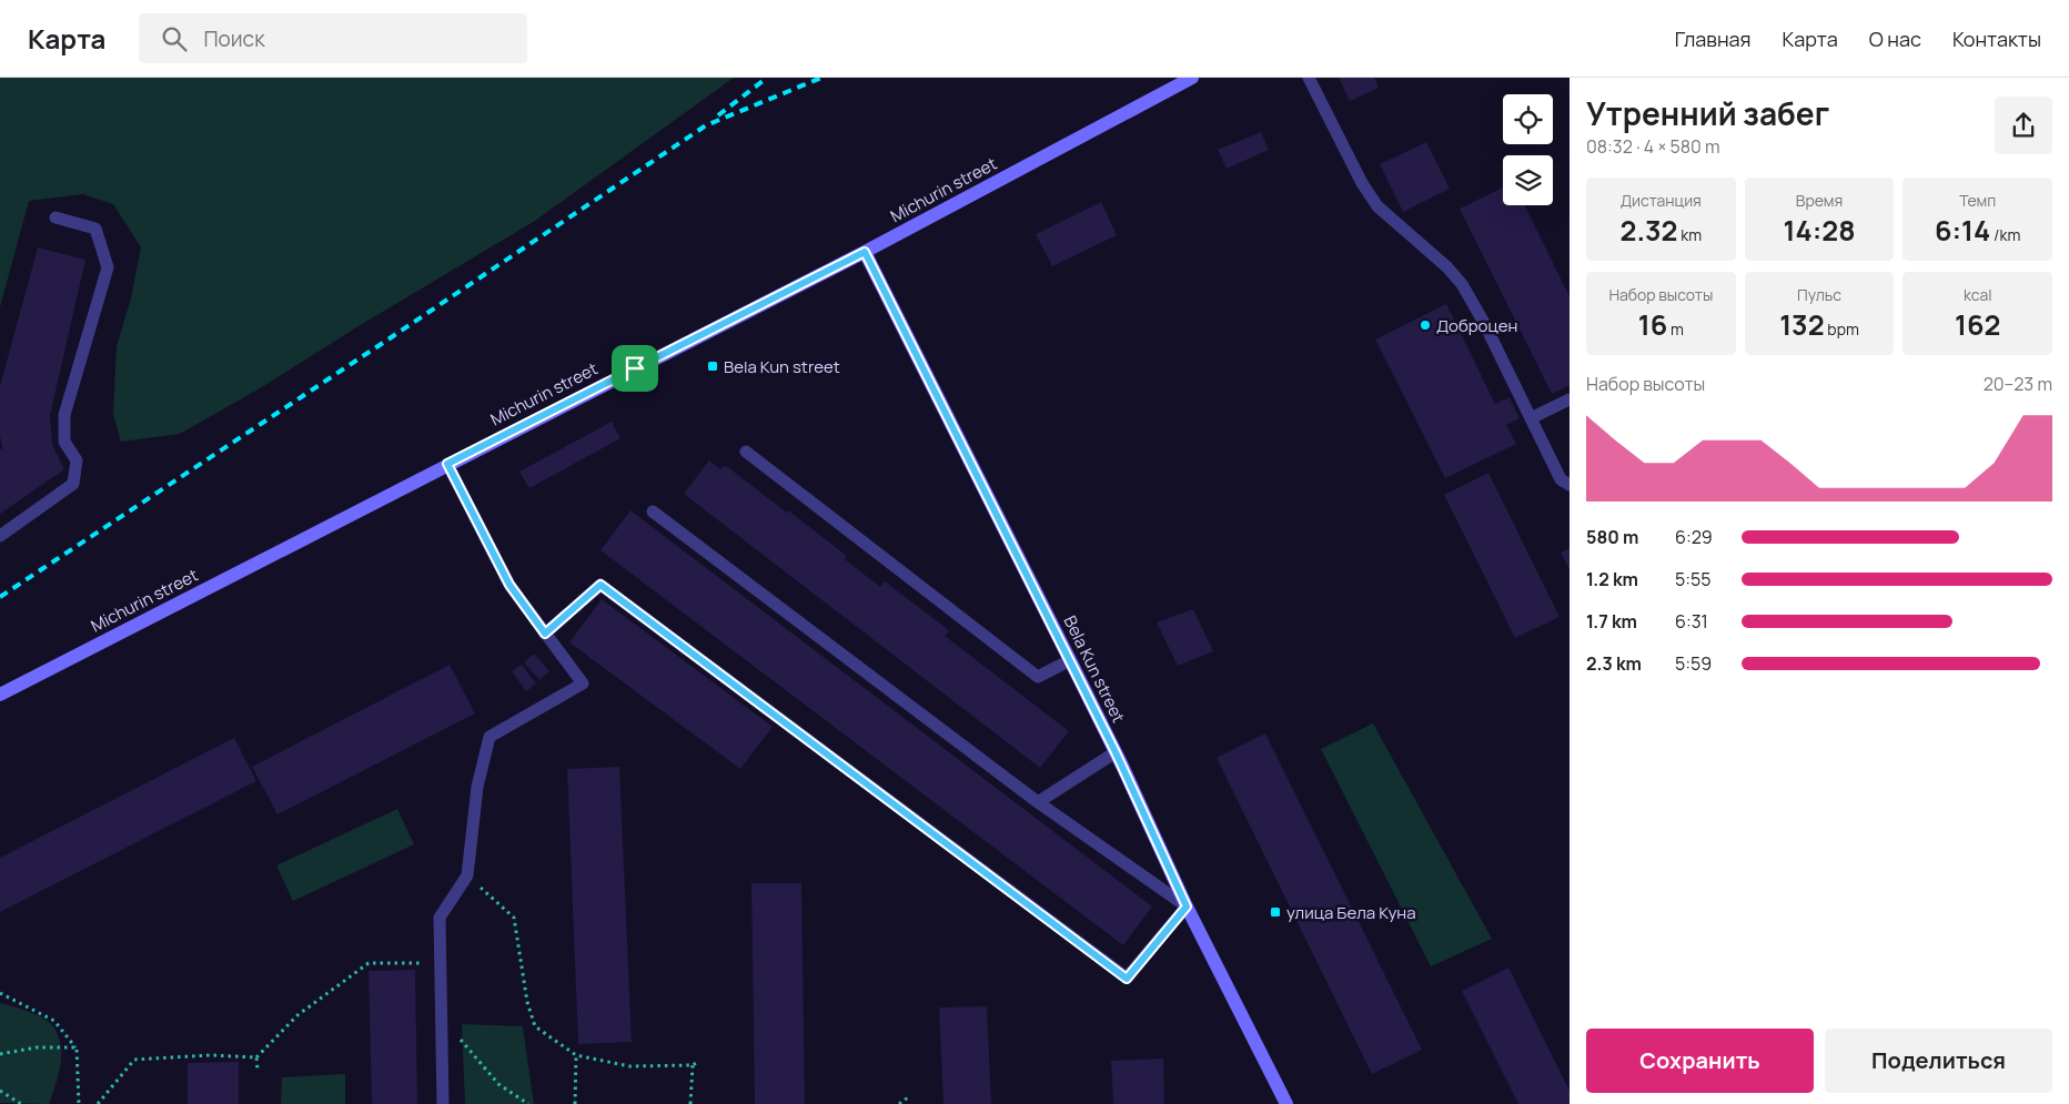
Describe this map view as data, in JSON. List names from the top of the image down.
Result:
{
  "streets": {
    "main road": ["Michurin street", "Bela Kun street"]
  },
  "crossings": [
    ["Michurin street", "Bela Kun street"]
  ],
  "places": {
    "other": ["Доброцен"],
    "transit": ["Bela Kun street", "улица Бела Куна"]
  },
  "page": {
    "header": "Карта",
    "search": "Поиск",
    "nav": [
      "Главная",
      "Карта",
      "О нас",
      "Контакты"
    ],
    "heading": ["Утренний забег", "08:32 · 4 × 580 m"],
    "stats": [
      ["Дистанция", "2.32 km"],
      ["Время", "14:28"],
      ["Темп", "6:14 /km"],
      ["Набор высоты", "16 m"],
      ["Пульс", "132 bpm"],
      ["kcal", "162"]
    ],
    "chart": ["Набор высоты", "20–23 m"],
    "list": [
      {
        "name": "580 m",
        "note": "6:29"
      },
      {
        "name": "1.2 km",
        "note": "5:55"
      },
      {
        "name": "1.7 km",
        "note": "6:31"
      },
      {
        "name": "2.3 km",
        "note": "5:59"
      }
    ],
    "buttons": ["Сохранить", "Поделиться"]
  }
}
